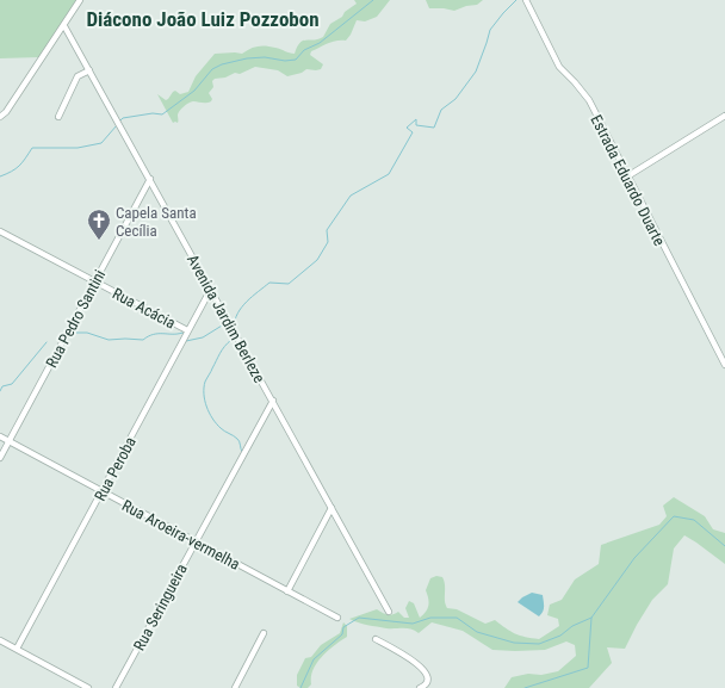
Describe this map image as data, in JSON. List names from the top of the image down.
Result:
{
  "streets": {
    "street": [
      "Estrada Eduardo Duarte",
      "Rua Acácia",
      "Rua Pedro Santini",
      "Avenida Jardim Berleze",
      "Rua Peroba",
      "Rua Aroeira-vermelha",
      "Rua Seringueira"
    ]
  },
  "crossings": [
    ["Rua Acácia", "Rua Pedro Santini"],
    ["Rua Acácia", "Rua Peroba"],
    ["Rua Pedro Santini", "Avenida Jardim Berleze"],
    ["Rua Pedro Santini", "Rua Aroeira-vermelha"],
    ["Avenida Jardim Berleze", "Rua Peroba"],
    ["Avenida Jardim Berleze", "Rua Seringueira"],
    ["Rua Peroba", "Rua Aroeira-vermelha"],
    ["Rua Aroeira-vermelha", "Rua Seringueira"]
  ],
  "districts": ["Diácono João Luiz Pozzobon"],
  "places": {
    "church": ["Capela Santa Cecília"]
  }
}
